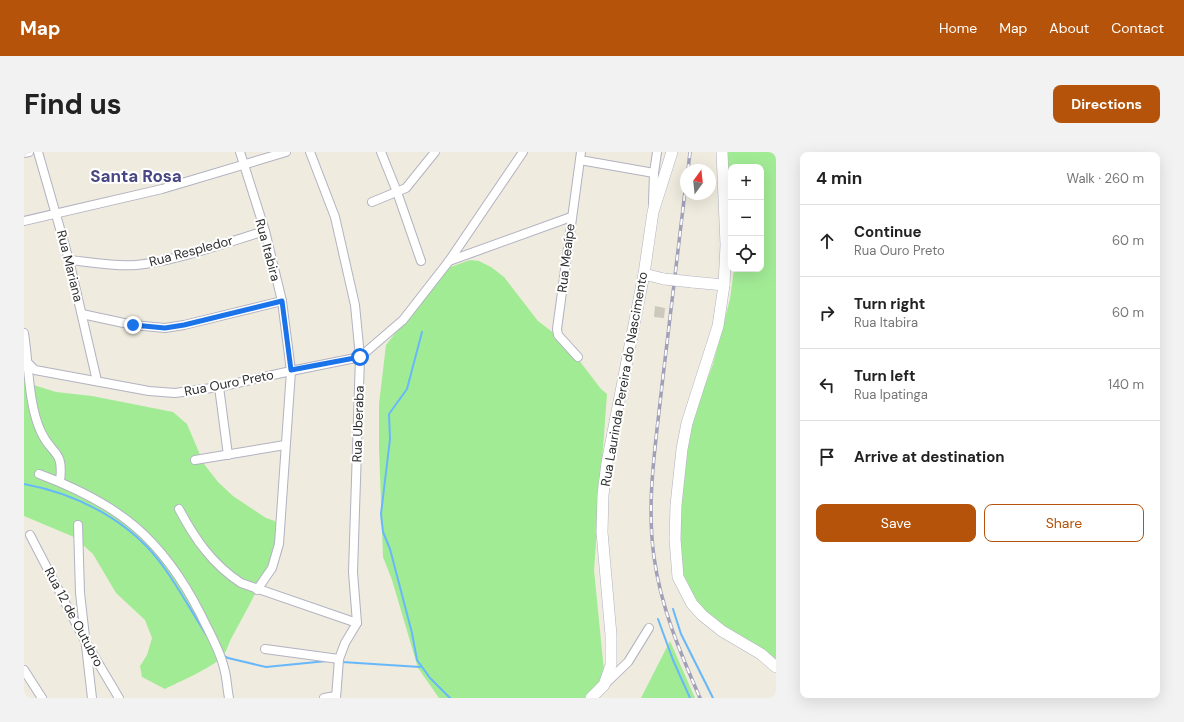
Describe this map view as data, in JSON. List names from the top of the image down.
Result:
{
  "streets": {
    "street": [
      "Rua Itabira",
      "Rua Respledor",
      "Rua Meaípe",
      "Rua Mariana",
      "Rua Laurinda Pereira do Nascimento",
      "Rua Ouro Preto",
      "Rua Uberaba",
      "Rua 12 de Outubro"
    ]
  },
  "crossings": [
    ["Rua Itabira", "Rua Respledor"],
    ["Rua Itabira", "Rua Ouro Preto"],
    ["Rua Respledor", "Rua Mariana"],
    ["Rua Mariana", "Rua Ouro Preto"],
    ["Rua Ouro Preto", "Rua Uberaba"]
  ],
  "districts": ["Santa Rosa"],
  "north": "top",
  "page": {
    "header": "Map",
    "nav": [
      "Home",
      "Map",
      "About",
      "Contact"
    ],
    "buttons": [
      "Directions",
      ["Save", "Share"]
    ],
    "title": "Find us",
    "heading": ["4 min", "Walk · 260 m"],
    "map_buttons": ["+", "−"],
    "list": [
      ["Continue", "Rua Ouro Preto", "60 m"],
      ["Turn right", "Rua Itabira", "60 m"],
      ["Turn left", "Rua Ipatinga", "140 m"],
      "Arrive at destination"
    ]
  }
}
